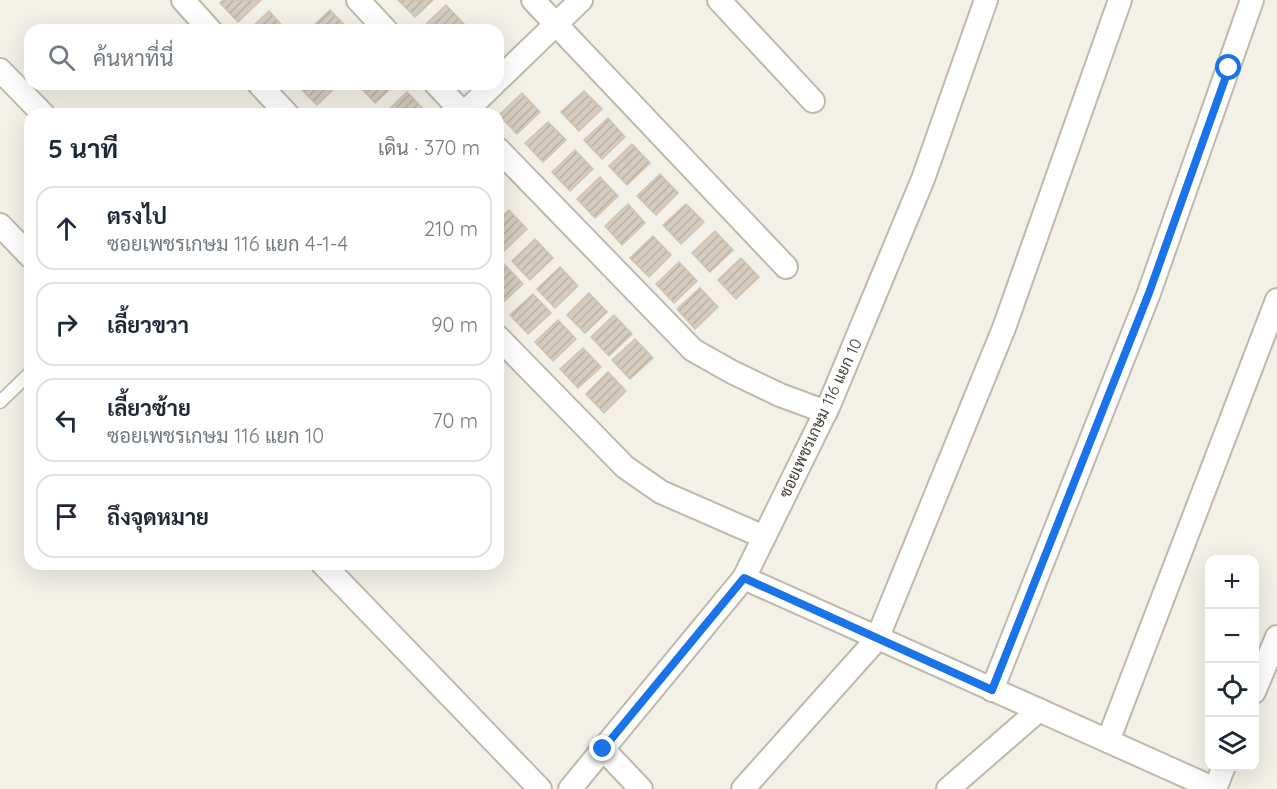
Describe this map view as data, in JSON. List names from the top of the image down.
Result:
{
  "streets": {
    "street": ["ซอยเพชรเกษม 116 แยก 10"]
  },
  "page": {
    "search": "ค้นหาที่นี่",
    "heading": ["5 นาที", "เดิน · 370 m"],
    "list": [
      ["ตรงไป", "ซอยเพชรเกษม 116 แยก 4-1-4", "210 m"],
      ["เลี้ยวขวา", "90 m"],
      ["เลี้ยวซ้าย", "ซอยเพชรเกษม 116 แยก 10", "70 m"],
      "ถึงจุดหมาย"
    ],
    "map_buttons": ["+", "−"]
  }
}
